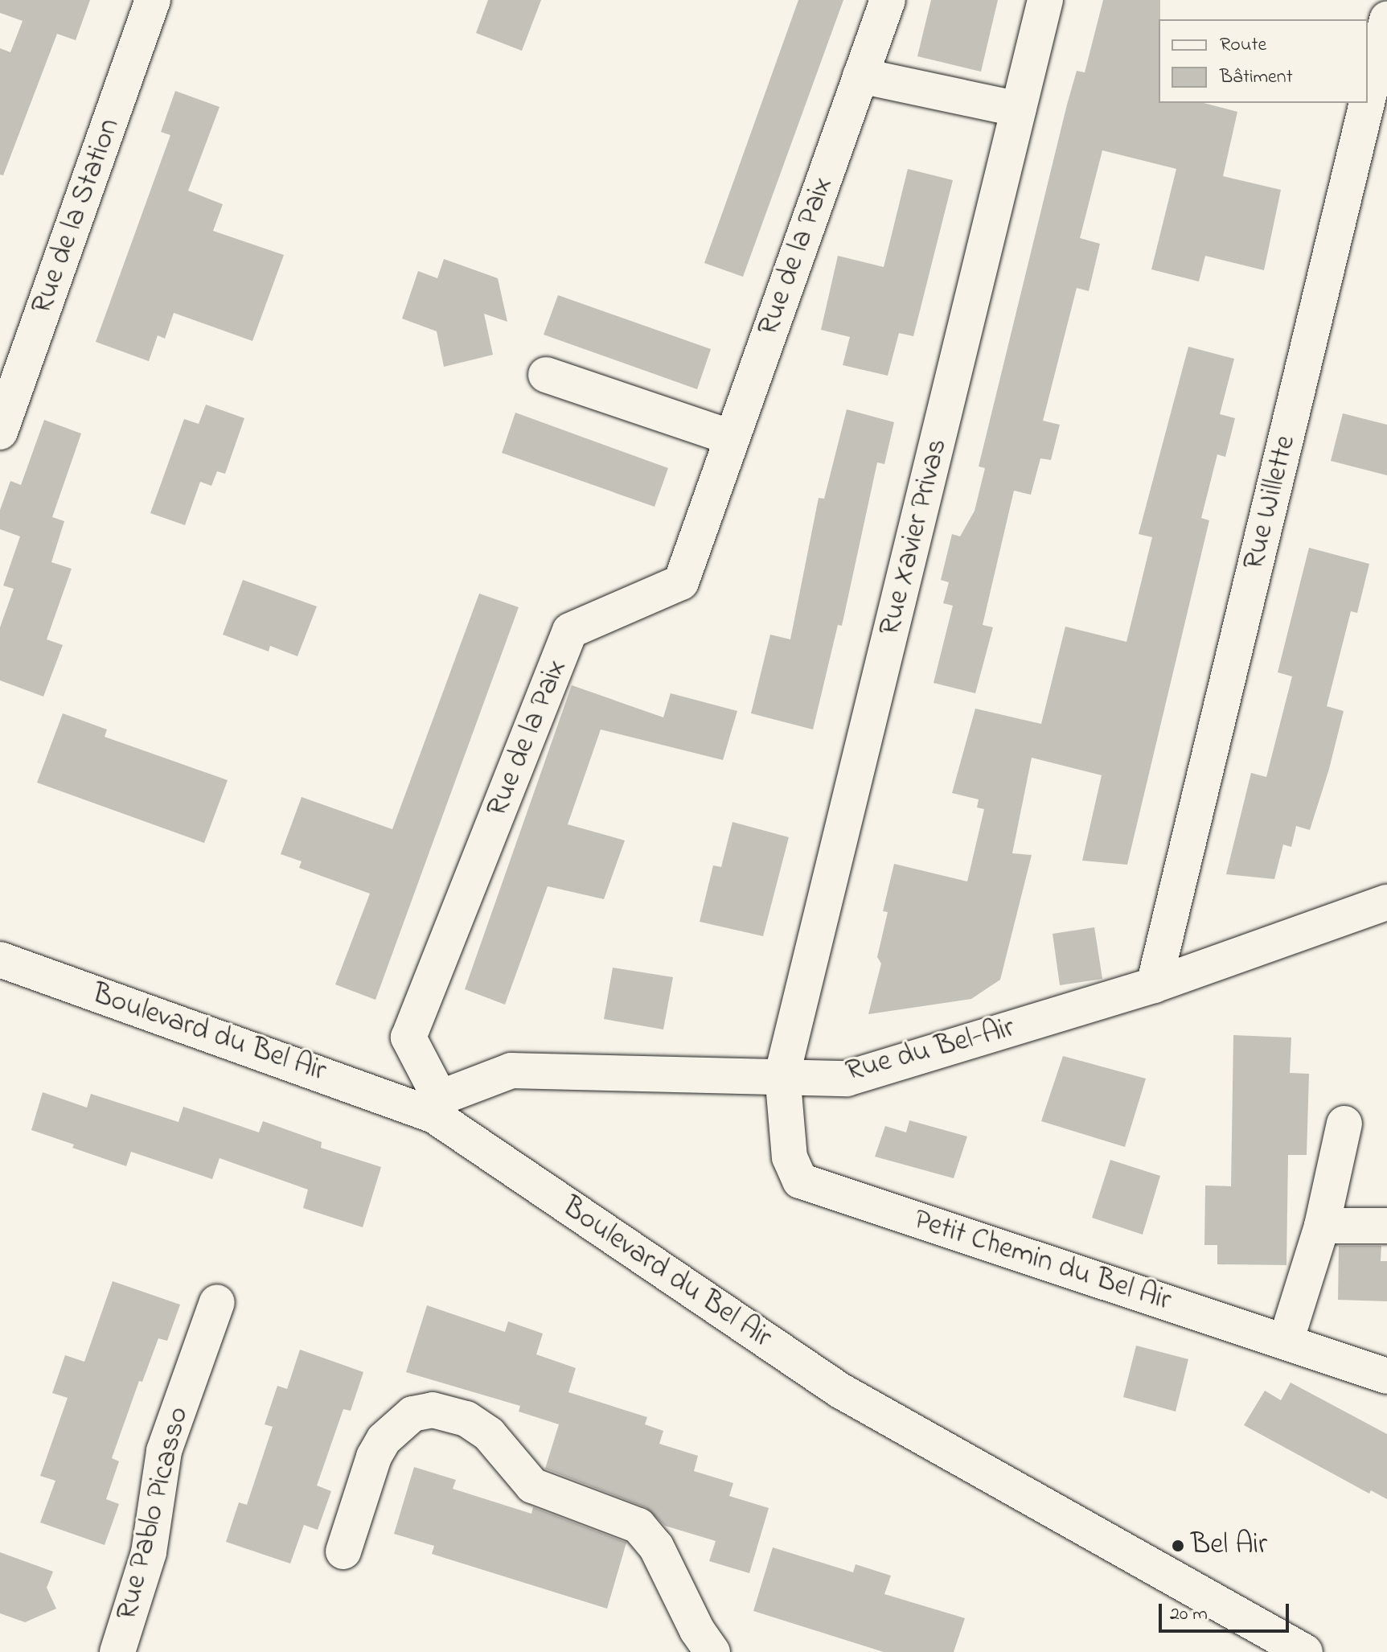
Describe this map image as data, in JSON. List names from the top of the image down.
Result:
{
  "streets": {
    "street": [
      "Rue de la Station",
      "Rue de la Paix",
      "Rue Willette",
      "Rue Xavier Privas",
      "Boulevard du Bel Air",
      "Rue du Bel-Air",
      "Petit Chemin du Bel Air",
      "Rue Pablo Picasso"
    ]
  },
  "crossings": [
    ["Rue de la Paix", "Boulevard du Bel Air"],
    ["Rue de la Paix", "Rue du Bel-Air"],
    ["Rue Willette", "Rue du Bel-Air"],
    ["Rue Xavier Privas", "Rue du Bel-Air"],
    ["Rue Xavier Privas", "Petit Chemin du Bel Air"],
    ["Boulevard du Bel Air", "Rue du Bel-Air"],
    ["Rue du Bel-Air", "Petit Chemin du Bel Air"]
  ],
  "places": ["Bel Air"],
  "legend": ["Route", "Bâtiment"],
  "scale_bar": "20 m"
}
